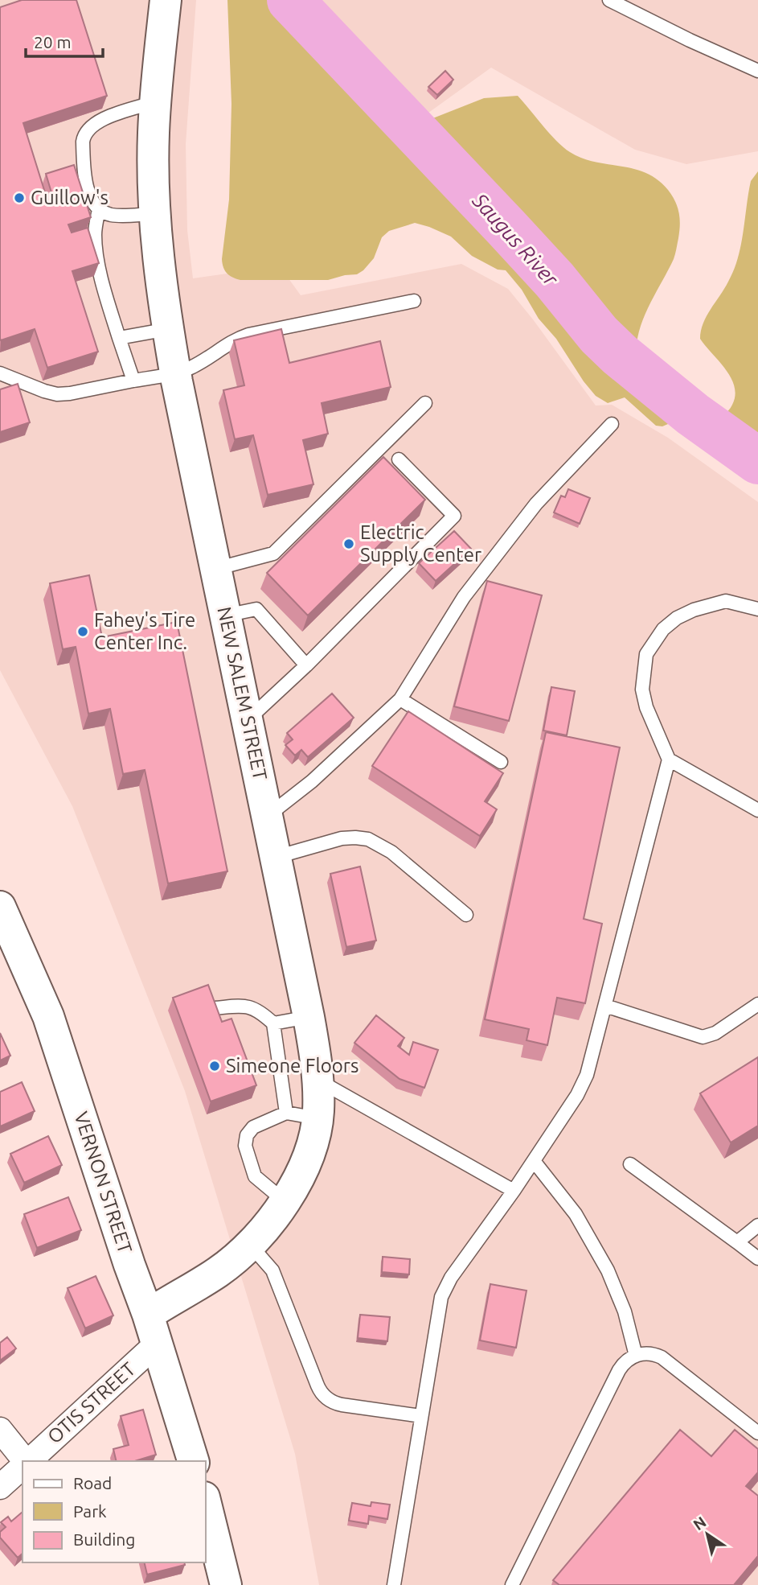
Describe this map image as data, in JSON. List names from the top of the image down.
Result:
{
  "streets": {
    "street": ["NEW SALEM STREET", "VERNON STREET", "OTIS STREET"]
  },
  "crossings": [
    ["NEW SALEM STREET", "VERNON STREET"],
    ["VERNON STREET", "OTIS STREET"]
  ],
  "water": ["Saugus River"],
  "places": [
    "Guillow's",
    "Electric Supply Center",
    "Fahey's Tire Center Inc.",
    "Simeone Floors"
  ],
  "legend": ["Road", "Park", "Building"],
  "scale_bar": "20 m",
  "north": "top left"
}
